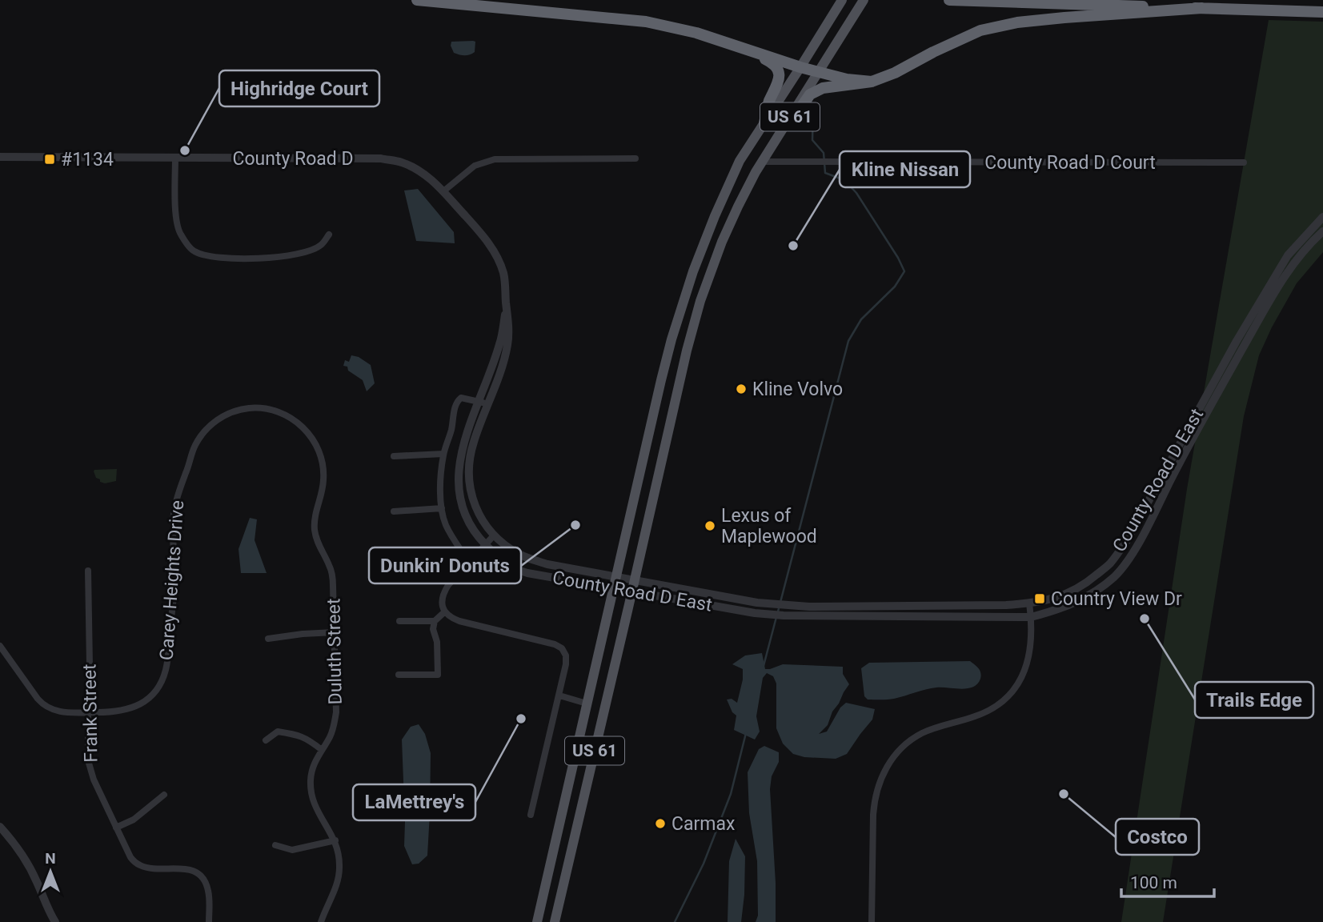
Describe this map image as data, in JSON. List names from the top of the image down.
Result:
{
  "streets": {
    "main road": ["US 61"],
    "street": [
      "County Road D",
      "County Road D Court",
      "County Road D East",
      "Carey Heights Drive",
      "Duluth Street",
      "Frank Street"
    ]
  },
  "crossings": [
    ["US 61", "County Road D Court"],
    ["US 61", "County Road D East"],
    ["County Road D", "County Road D East"],
    ["Carey Heights Drive", "Duluth Street"],
    ["Carey Heights Drive", "Frank Street"]
  ],
  "places": {
    "other": [
      "Highridge Court",
      "Kline Nissan",
      "Kline Volvo",
      "Dunkin’ Donuts",
      "Lexus of Maplewood",
      "Trails Edge",
      "LaMettrey's",
      "Costco",
      "Carmax"
    ],
    "transit": ["#1134", "Country View Dr"]
  },
  "scale_bar": "100 m",
  "north": "top"
}
